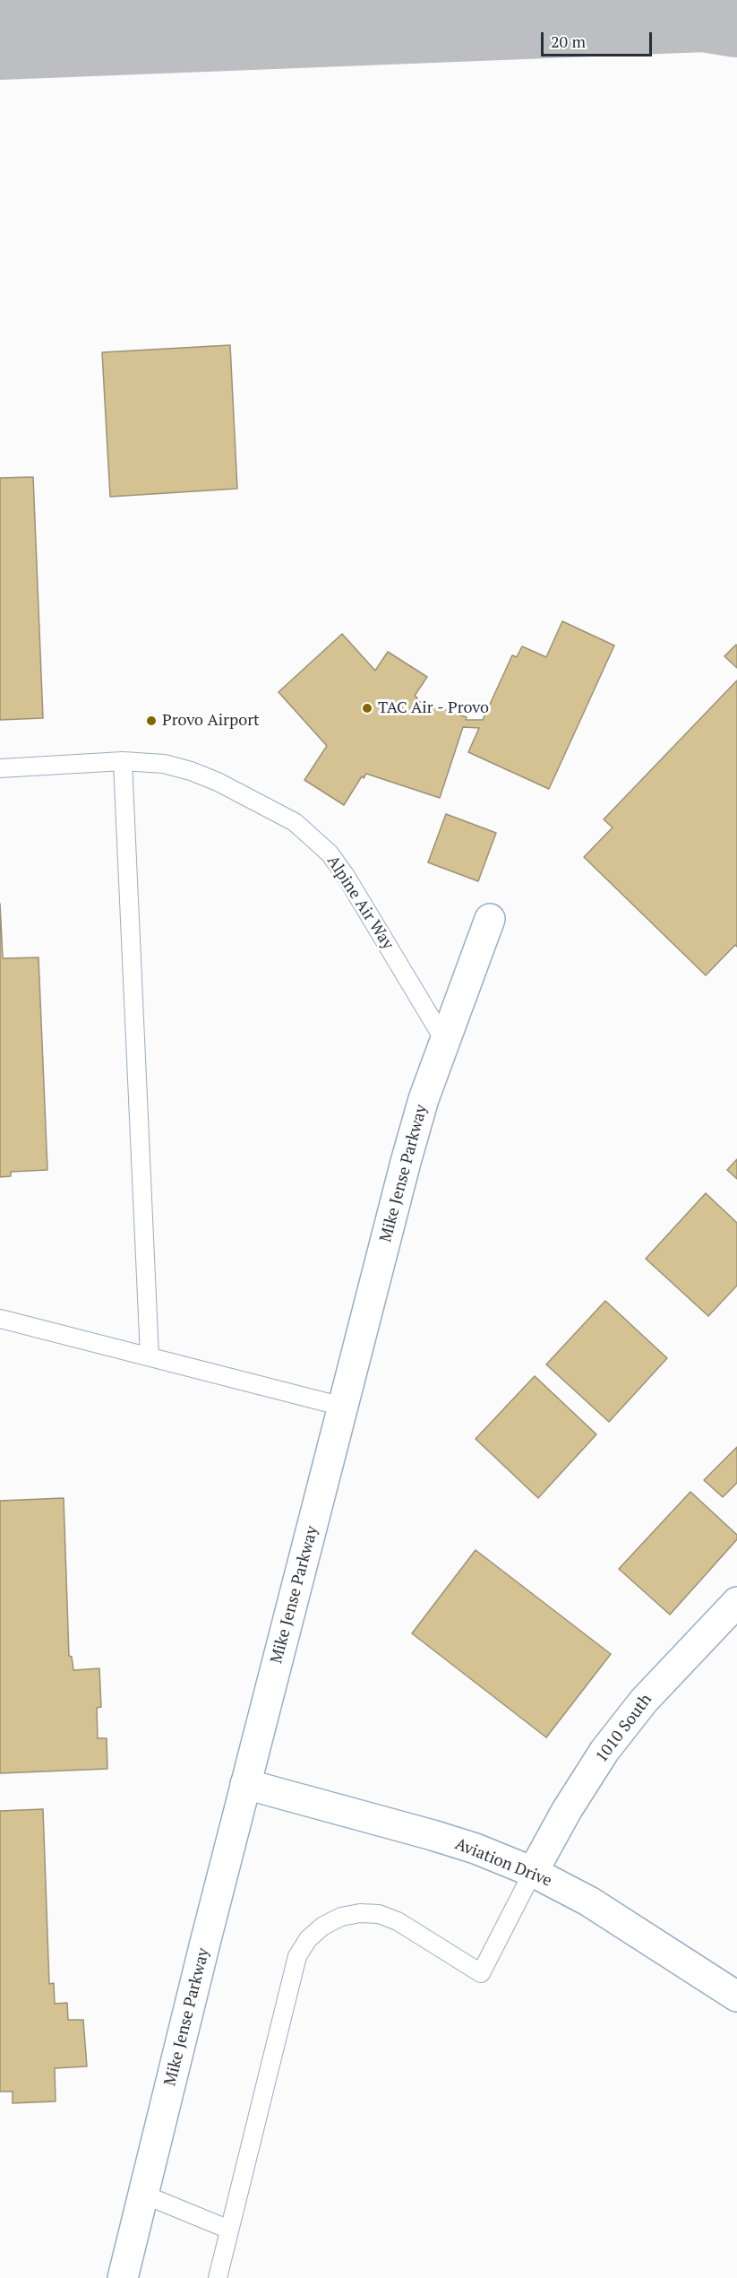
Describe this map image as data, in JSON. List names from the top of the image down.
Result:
{
  "streets": {
    "street": ["Mike Jense Parkway", "1010 South", "Aviation Drive"],
    "lane": ["Alpine Air Way"]
  },
  "crossings": [
    ["Alpine Air Way", "Mike Jense Parkway"],
    ["Mike Jense Parkway", "Aviation Drive"],
    ["1010 South", "Aviation Drive"]
  ],
  "places": ["TAC Air - Provo", "Provo Airport"],
  "scale_bar": "20 m"
}
